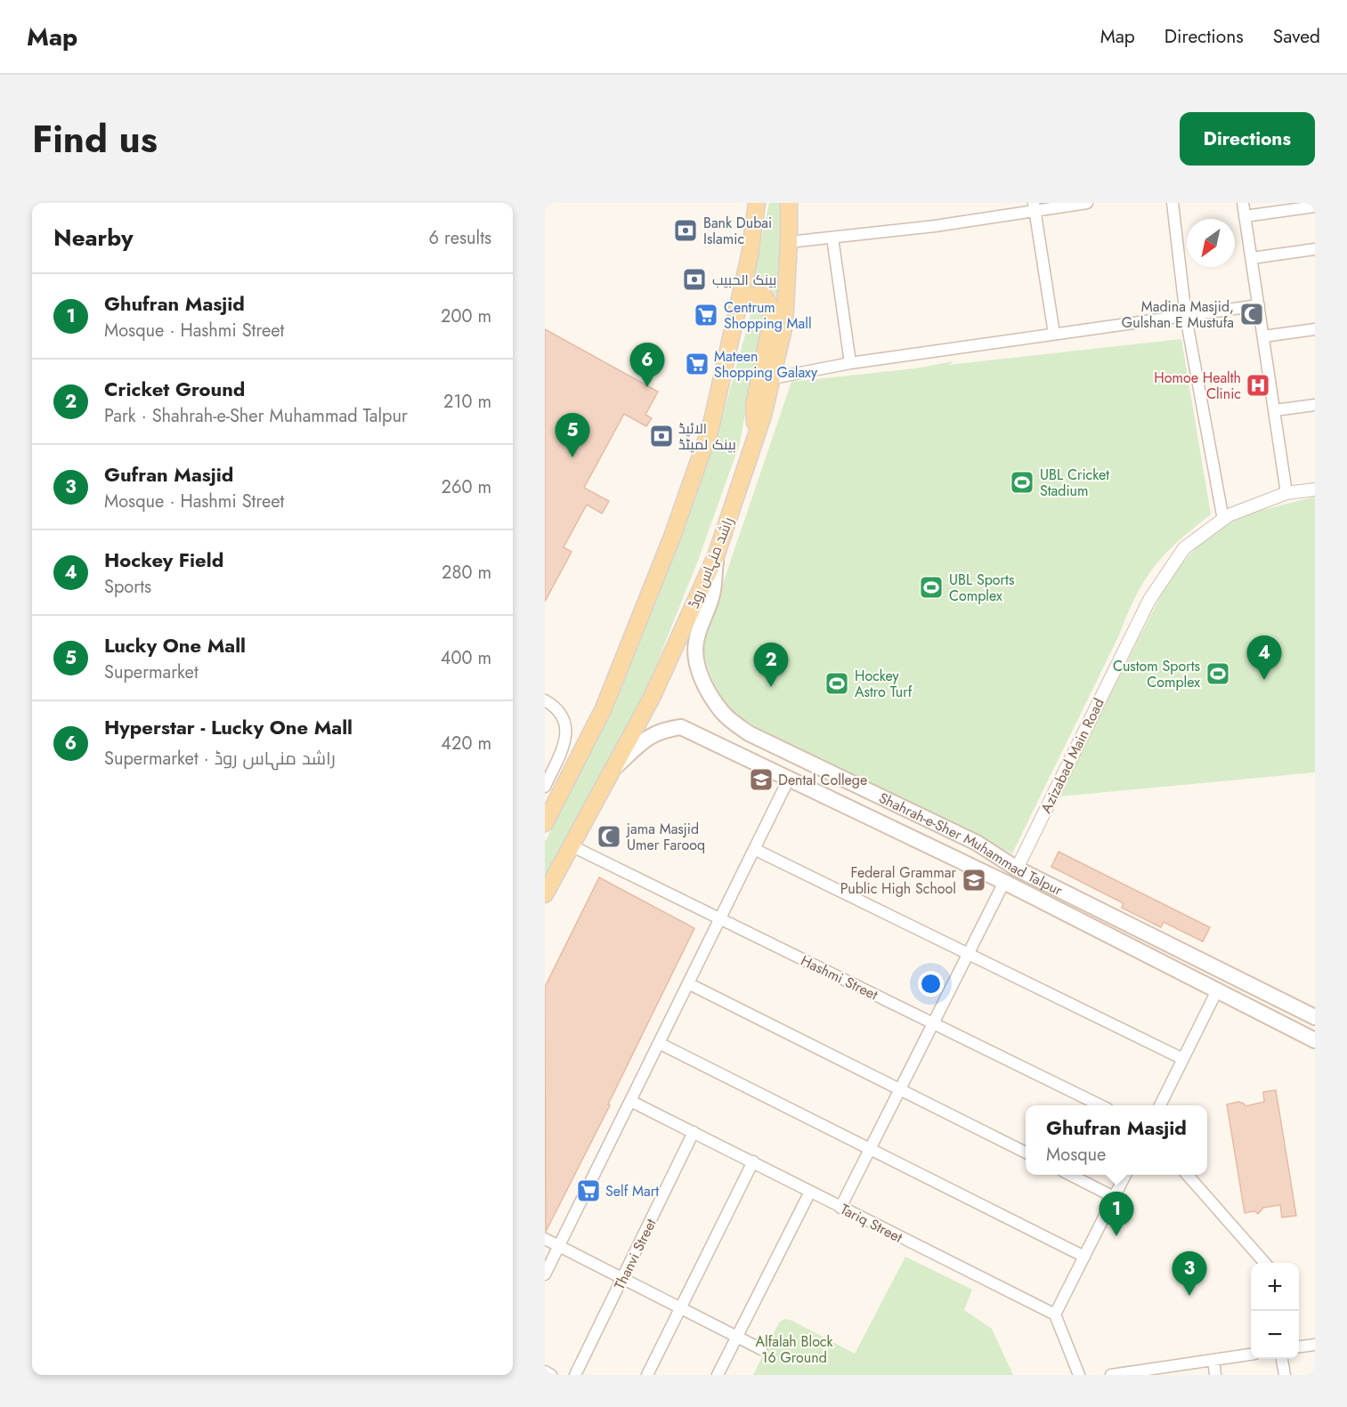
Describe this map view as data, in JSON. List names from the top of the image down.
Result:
{
  "streets": {
    "main road": ["راشد منہاس روڈ", "Shahrah-e-Sher Muhammad Talpur"],
    "street": [
      "Azizabad Main Road",
      "Hashmi Street",
      "Tariq Street",
      "Thanvi Street"
    ]
  },
  "crossings": [
    ["راشد منہاس روڈ", "Shahrah-e-Sher Muhammad Talpur"],
    ["راشد منہاس روڈ", "Hashmi Street"],
    ["Azizabad Main Road", "Shahrah-e-Sher Muhammad Talpur"],
    ["Tariq Street", "Thanvi Street"]
  ],
  "parks": ["Alfalah Block 16 Ground"],
  "places": {
    "bank": ["Bank Dubai Islamic", "بينک الحبيب", "الائیڈ بینک لمیٹڈ"],
    "mosque": ["Madina Masjid, Gulshan E Mustufa", "jama Masjid Umer Farooq"],
    "supermarket": ["Centrum Shopping Mall", "Mateen Shopping Galaxy", "Self Mart"],
    "hospital": ["Homoe Health Clinic"],
    "sports": [
      "UBL Cricket Stadium",
      "UBL Sports Complex",
      "Custom Sports Complex",
      "Hockey Astro Turf"
    ],
    "school or university": ["Dental College", "Federal Grammar Public High School"]
  },
  "north": "bottom left",
  "page": {
    "header": "Map",
    "nav": ["Map", "Directions", "Saved"],
    "title": "Find us",
    "buttons": "Directions",
    "heading": ["Nearby", "6 results"],
    "list": [
      {
        "mark": "1",
        "name": "Ghufran Masjid",
        "note": "Mosque · Hashmi Street",
        "value": "200 m"
      },
      {
        "mark": "2",
        "name": "Cricket Ground",
        "note": "Park · Shahrah-e-Sher Muhammad Talpur",
        "value": "210 m"
      },
      {
        "mark": "3",
        "name": "Gufran Masjid",
        "note": "Mosque · Hashmi Street",
        "value": "260 m"
      },
      {
        "mark": "4",
        "name": "Hockey Field",
        "note": "Sports",
        "value": "280 m"
      },
      {
        "mark": "5",
        "name": "Lucky One Mall",
        "note": "Supermarket",
        "value": "400 m"
      },
      {
        "mark": "6",
        "name": "Hyperstar - Lucky One Mall",
        "note": "Supermarket · راشد منہاس روڈ",
        "value": "420 m"
      }
    ],
    "pins": [
      "6",
      "5",
      "4",
      "2",
      "1",
      "3"
    ],
    "popup": ["Ghufran Masjid", "Mosque"],
    "map_buttons": ["+", "−"]
  }
}
